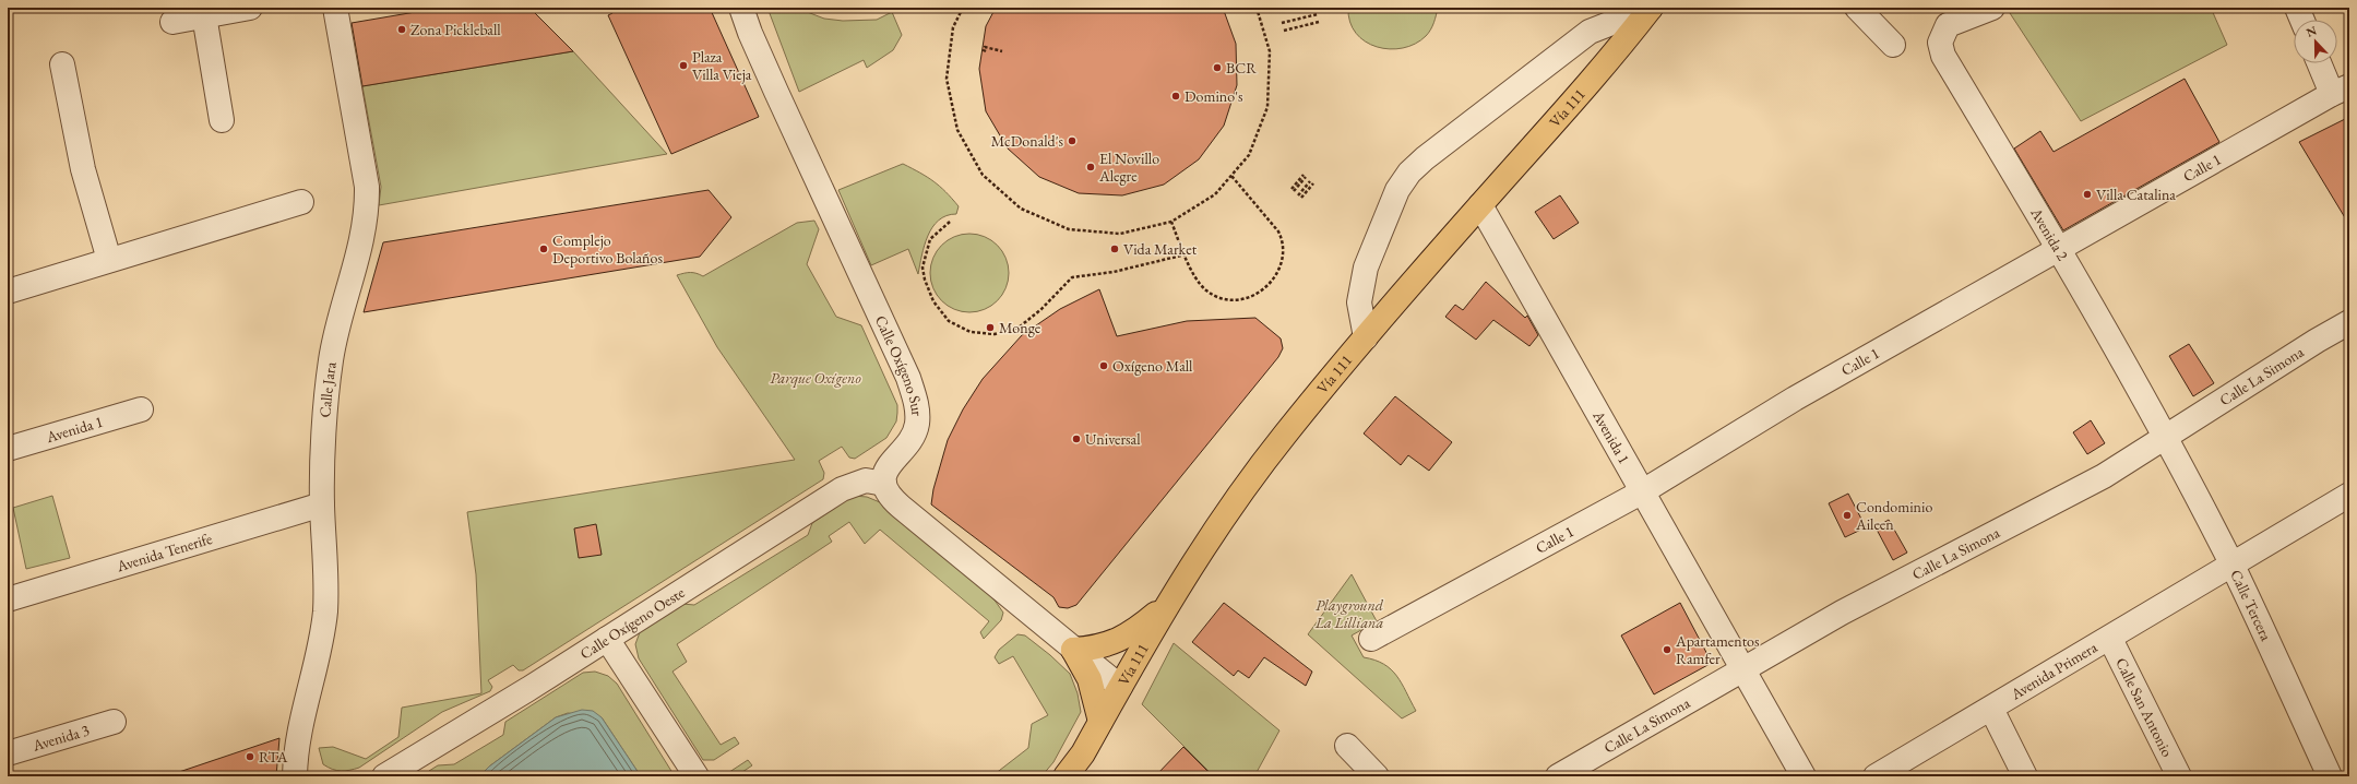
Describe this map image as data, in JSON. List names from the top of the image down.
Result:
{
  "streets": {
    "main road": ["Vía 111"],
    "street": [
      "Calle 1",
      "Avenida 2",
      "Calle Oxígeno Sur",
      "Calle La Simona",
      "Calle Jara",
      "Avenida 1",
      "Avenida Tenerife",
      "Calle Tercera",
      "Calle Oxígeno Oeste",
      "Avenida Primera",
      "Calle San Antonio",
      "Avenida 3"
    ]
  },
  "crossings": [
    ["Vía 111", "Avenida 1"],
    ["Calle 1", "Avenida 2"],
    ["Calle 1", "Avenida 1"],
    ["Avenida 2", "Calle La Simona"],
    ["Avenida 2", "Calle Tercera"],
    ["Calle Oxígeno Sur", "Calle Oxígeno Oeste"],
    ["Calle La Simona", "Avenida 1"],
    ["Calle La Simona", "Calle Tercera"],
    ["Calle Jara", "Avenida Tenerife"],
    ["Calle Tercera", "Avenida Primera"],
    ["Avenida Primera", "Calle San Antonio"]
  ],
  "parks": ["Parque Oxígeno", "Playground La Lilliana"],
  "places": [
    "Zona Pickleball",
    "Plaza Villa Vieja",
    "BCR",
    "Domino's",
    "McDonald's",
    "El Novillo Alegre",
    "Villa Catalina",
    "Complejo Deportivo Bolaños",
    "Vida Market",
    "Monge",
    "Oxígeno Mall",
    "Universal",
    "Condominio Aileen",
    "Apartamentos Ramfer",
    "RTA"
  ],
  "north": "top"
}
